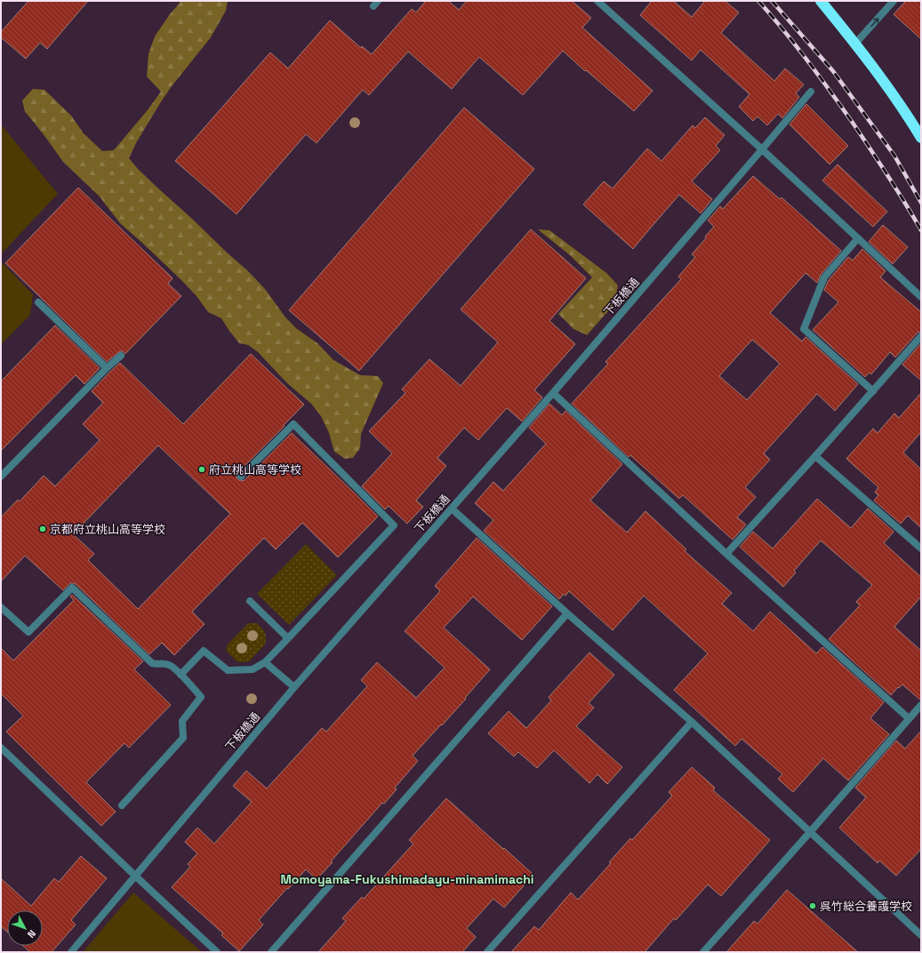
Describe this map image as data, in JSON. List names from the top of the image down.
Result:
{
  "streets": {
    "street": ["下板橋通"]
  },
  "districts": ["Momoyama-Fukushimadayu-minamimachi"],
  "places": ["府立桃山高等学校", "京都府立桃山高等学校", "呉竹総合養護学校"],
  "north": "bottom right"
}
